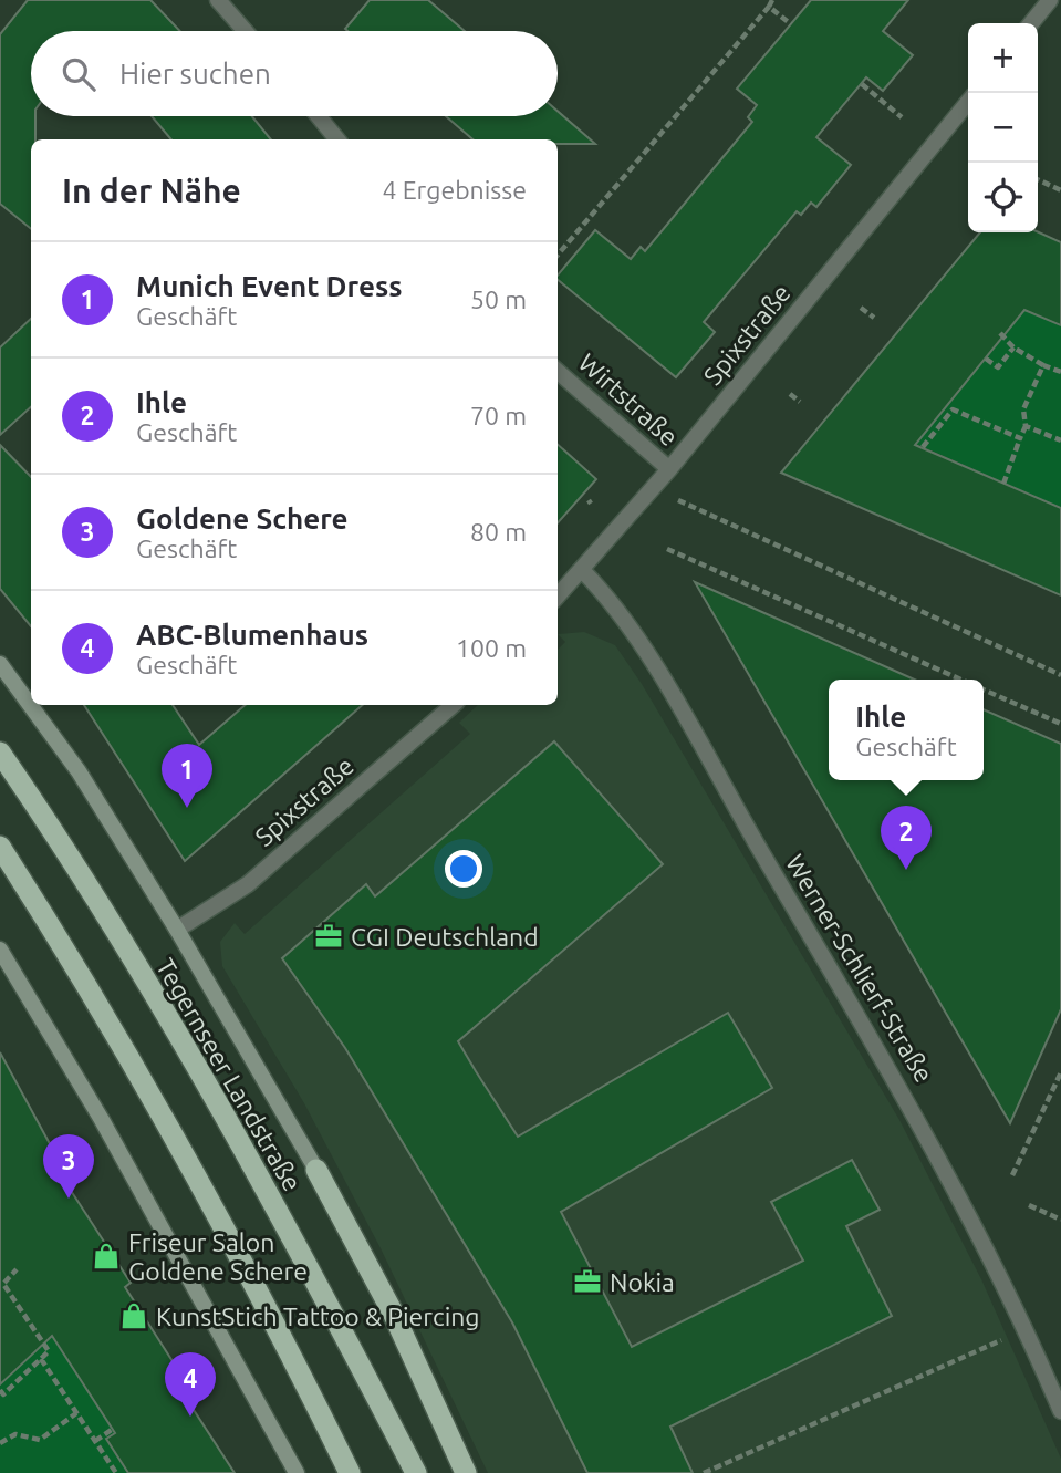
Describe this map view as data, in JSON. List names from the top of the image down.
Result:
{
  "streets": {
    "highway": ["Tegernseer Landstraße"],
    "street": ["Spixstraße", "Wirtstraße", "Werner-Schlierf-Straße"]
  },
  "crossings": [
    ["Spixstraße", "Wirtstraße"],
    ["Spixstraße", "Werner-Schlierf-Straße"],
    ["Spixstraße", "Tegernseer Landstraße"]
  ],
  "places": {
    "office": ["CGI Deutschland", "Nokia"],
    "shop": ["Friseur Salon Goldene Schere", "KunstStich Tattoo & Piercing"]
  },
  "page": {
    "map_buttons": ["+", "−"],
    "search": "Hier suchen",
    "heading": ["In der Nähe", "4 Ergebnisse"],
    "list": [
      {
        "mark": "1",
        "name": "Munich Event Dress",
        "note": "Geschäft",
        "value": "50 m"
      },
      {
        "mark": "2",
        "name": "Ihle",
        "note": "Geschäft",
        "value": "70 m"
      },
      {
        "mark": "3",
        "name": "Goldene Schere",
        "note": "Geschäft",
        "value": "80 m"
      },
      {
        "mark": "4",
        "name": "ABC-Blumenhaus",
        "note": "Geschäft",
        "value": "100 m"
      }
    ],
    "popup": ["Ihle", "Geschäft"],
    "pins": [
      "1",
      "2",
      "3",
      "4"
    ]
  }
}
